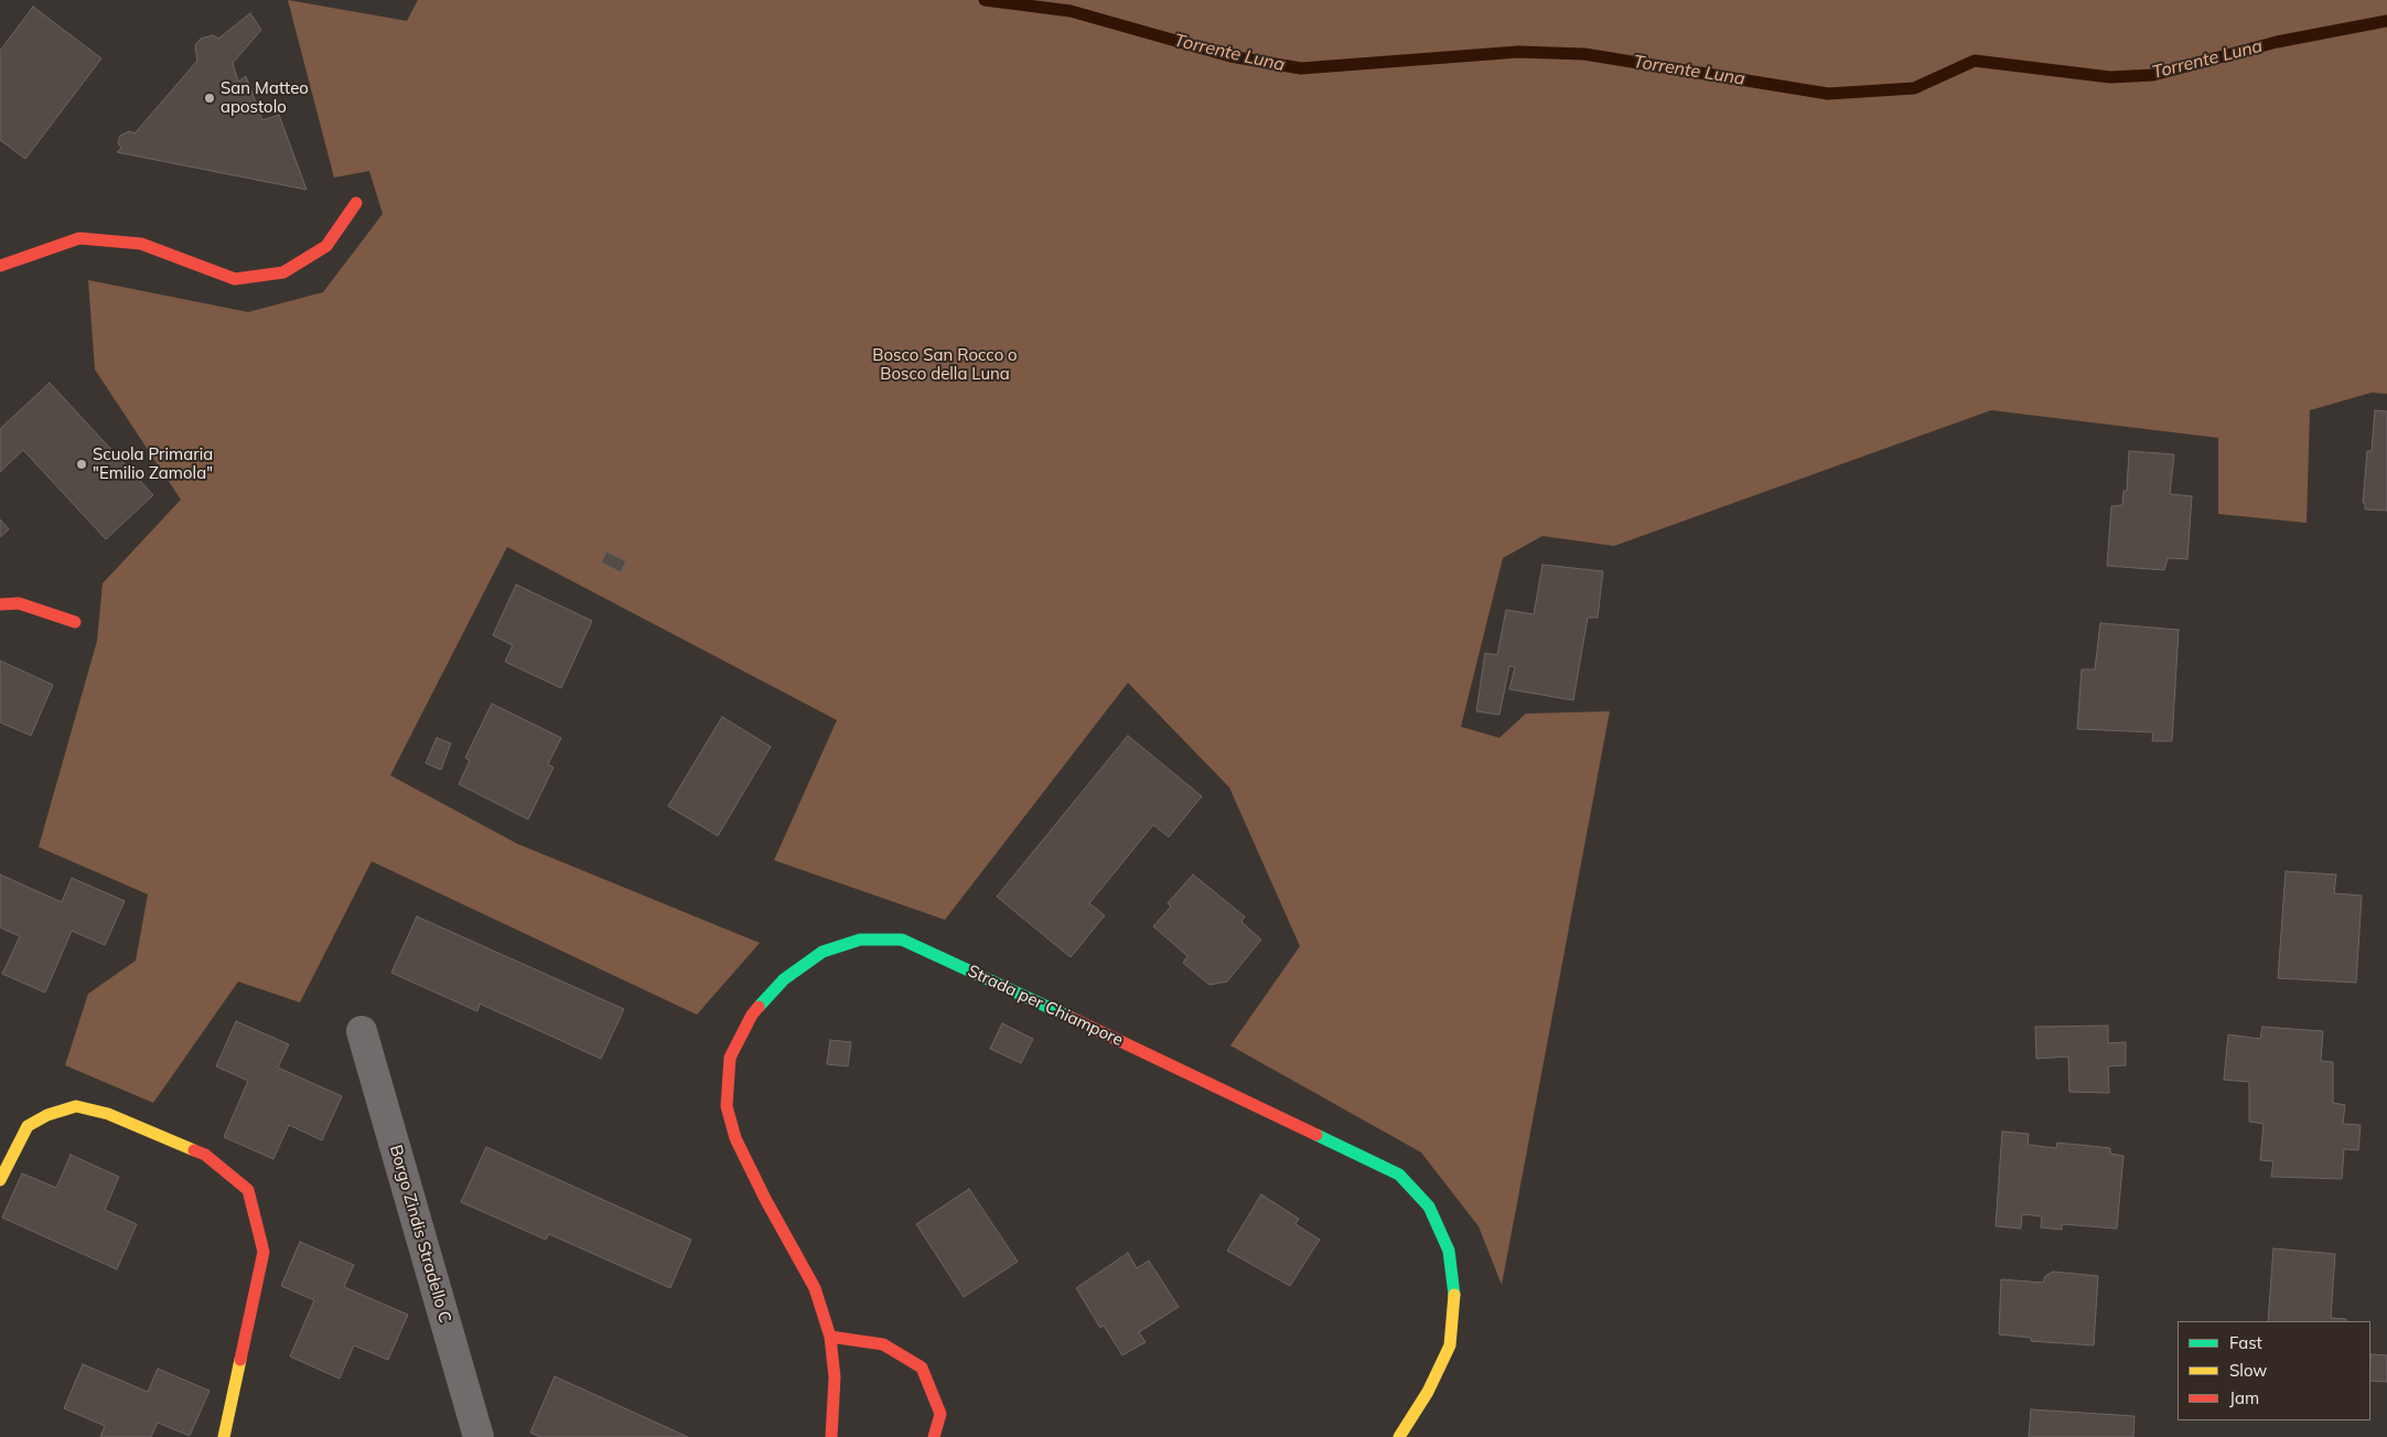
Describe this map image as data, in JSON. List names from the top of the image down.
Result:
{
  "streets": {
    "street": ["Strada per Chiampore", "Borgo Zindis Stradello C"]
  },
  "water": ["Torrente Luna"],
  "parks": ["Bosco San Rocco o Bosco della Luna"],
  "places": ["San Matteo apostolo", "Scuola Primaria \"Emilio Zamola\""],
  "legend": ["Fast", "Slow", "Jam"]
}
